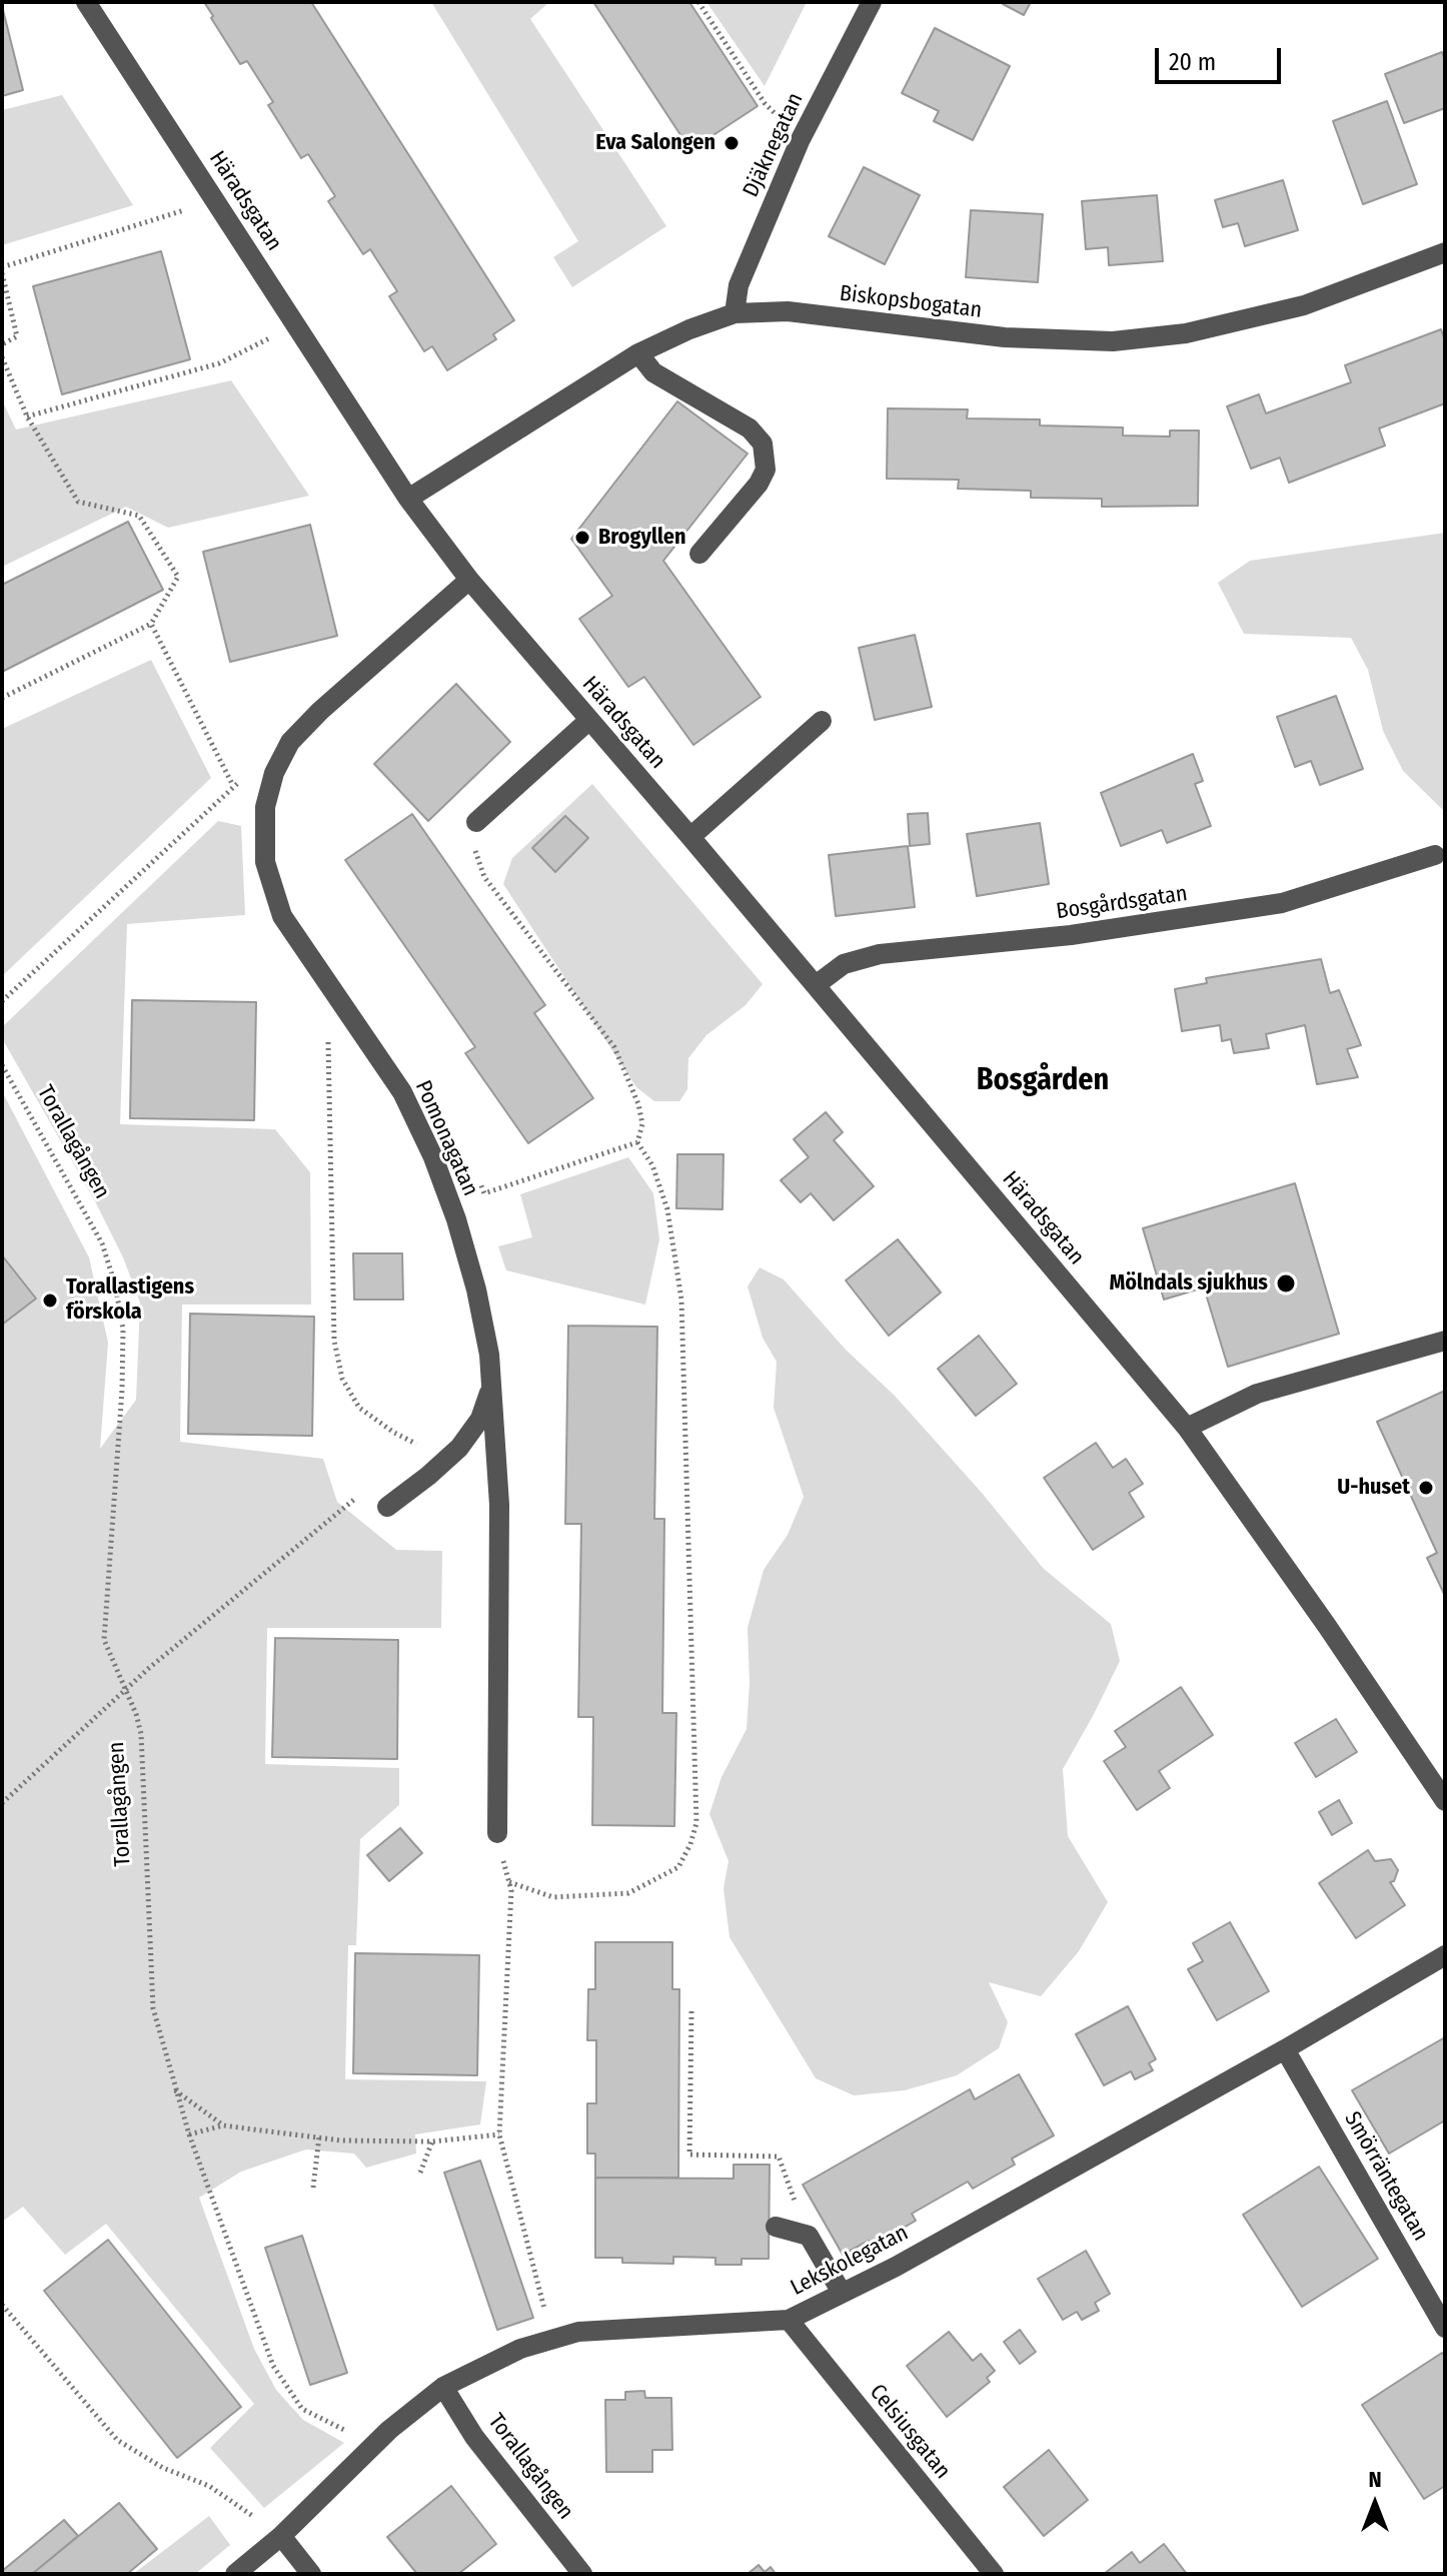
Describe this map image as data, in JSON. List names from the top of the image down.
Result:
{
  "streets": {
    "street": [
      "Djäknegatan",
      "Häradsgatan",
      "Biskopsbogatan",
      "Bosgårdsgatan",
      "Pomonagatan",
      "Torallagången",
      "Smörräntegatan",
      "Lekskolegatan",
      "Celsiusgatan"
    ]
  },
  "crossings": [
    ["Djäknegatan", "Biskopsbogatan"],
    ["Häradsgatan", "Biskopsbogatan"],
    ["Häradsgatan", "Bosgårdsgatan"],
    ["Häradsgatan", "Pomonagatan"],
    ["Torallagången", "Lekskolegatan"],
    ["Smörräntegatan", "Lekskolegatan"],
    ["Lekskolegatan", "Celsiusgatan"]
  ],
  "districts": ["Bosgården"],
  "places": [
    "Eva Salongen",
    "Brogyllen",
    "Mölndals sjukhus",
    "Torallastigens förskola",
    "U-huset"
  ],
  "scale_bar": "20 m",
  "north": "top"
}
